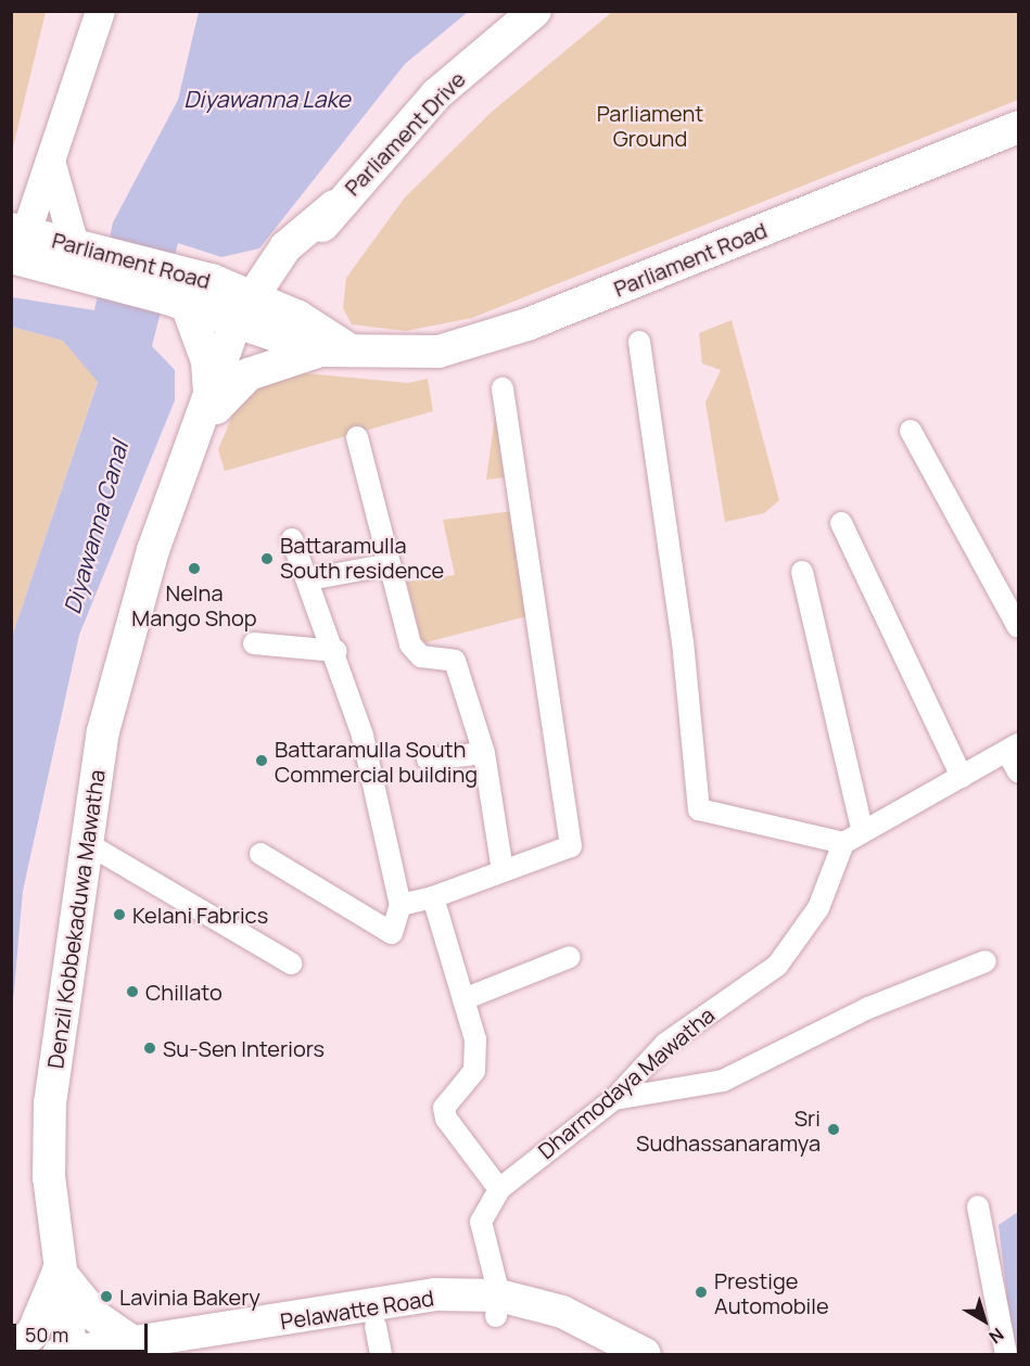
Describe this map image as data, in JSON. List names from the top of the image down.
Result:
{
  "streets": {
    "main road": [
      "Parliament Drive",
      "Parliament Road",
      "Denzil Kobbekaduwa Mawatha",
      "Pelawatte Road"
    ],
    "street": ["Dharmodaya Mawatha"]
  },
  "crossings": [
    ["Parliament Drive", "Parliament Road"],
    ["Parliament Drive", "Denzil Kobbekaduwa Mawatha"],
    ["Parliament Road", "Denzil Kobbekaduwa Mawatha"],
    ["Denzil Kobbekaduwa Mawatha", "Pelawatte Road"],
    ["Dharmodaya Mawatha", "Pelawatte Road"]
  ],
  "water": ["Diyawanna Lake", "Diyawanna Canal"],
  "parks": ["Parliament Ground"],
  "places": [
    "Battaramulla South residence",
    "Nelna Mango Shop",
    "Battaramulla South Commercial building",
    "Kelani Fabrics",
    "Chillato",
    "Su-Sen Interiors",
    "Sri Sudhassanaramya",
    "Prestige Automobile",
    "Lavinia Bakery"
  ],
  "scale_bar": "50 m",
  "north": "bottom right"
}
